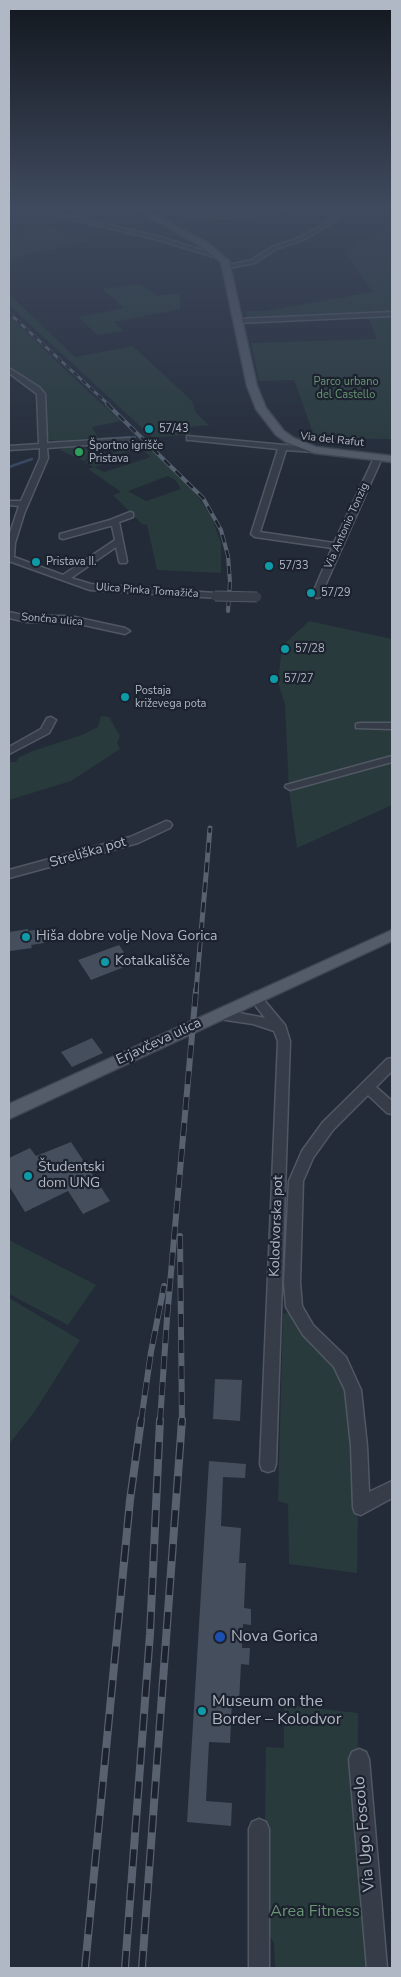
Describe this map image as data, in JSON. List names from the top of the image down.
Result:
{
  "streets": {
    "main road": ["Via del Rafut", "Erjavčeva ulica"],
    "street": [
      "Via Antonio Tonzig",
      "Ulica Pinka Tomažiča",
      "Sončna ulica",
      "Streliška pot",
      "Kolodvorska pot",
      "Via Ugo Foscolo"
    ]
  },
  "crossings": [
    ["Via del Rafut", "Via Antonio Tonzig"]
  ],
  "parks": ["Parco urbano del Castello", "Area Fitness"],
  "places": [
    "57/43",
    "Športno igrišče Pristava",
    "Pristava II.",
    "57/33",
    "57/29",
    "57/28",
    "57/27",
    "Postaja križevega pota",
    "Hiša dobre volje Nova Gorica",
    "Kotalkališče",
    "Študentski dom UNG",
    "Nova Gorica",
    "Museum on the Border – Kolodvor"
  ]
}
